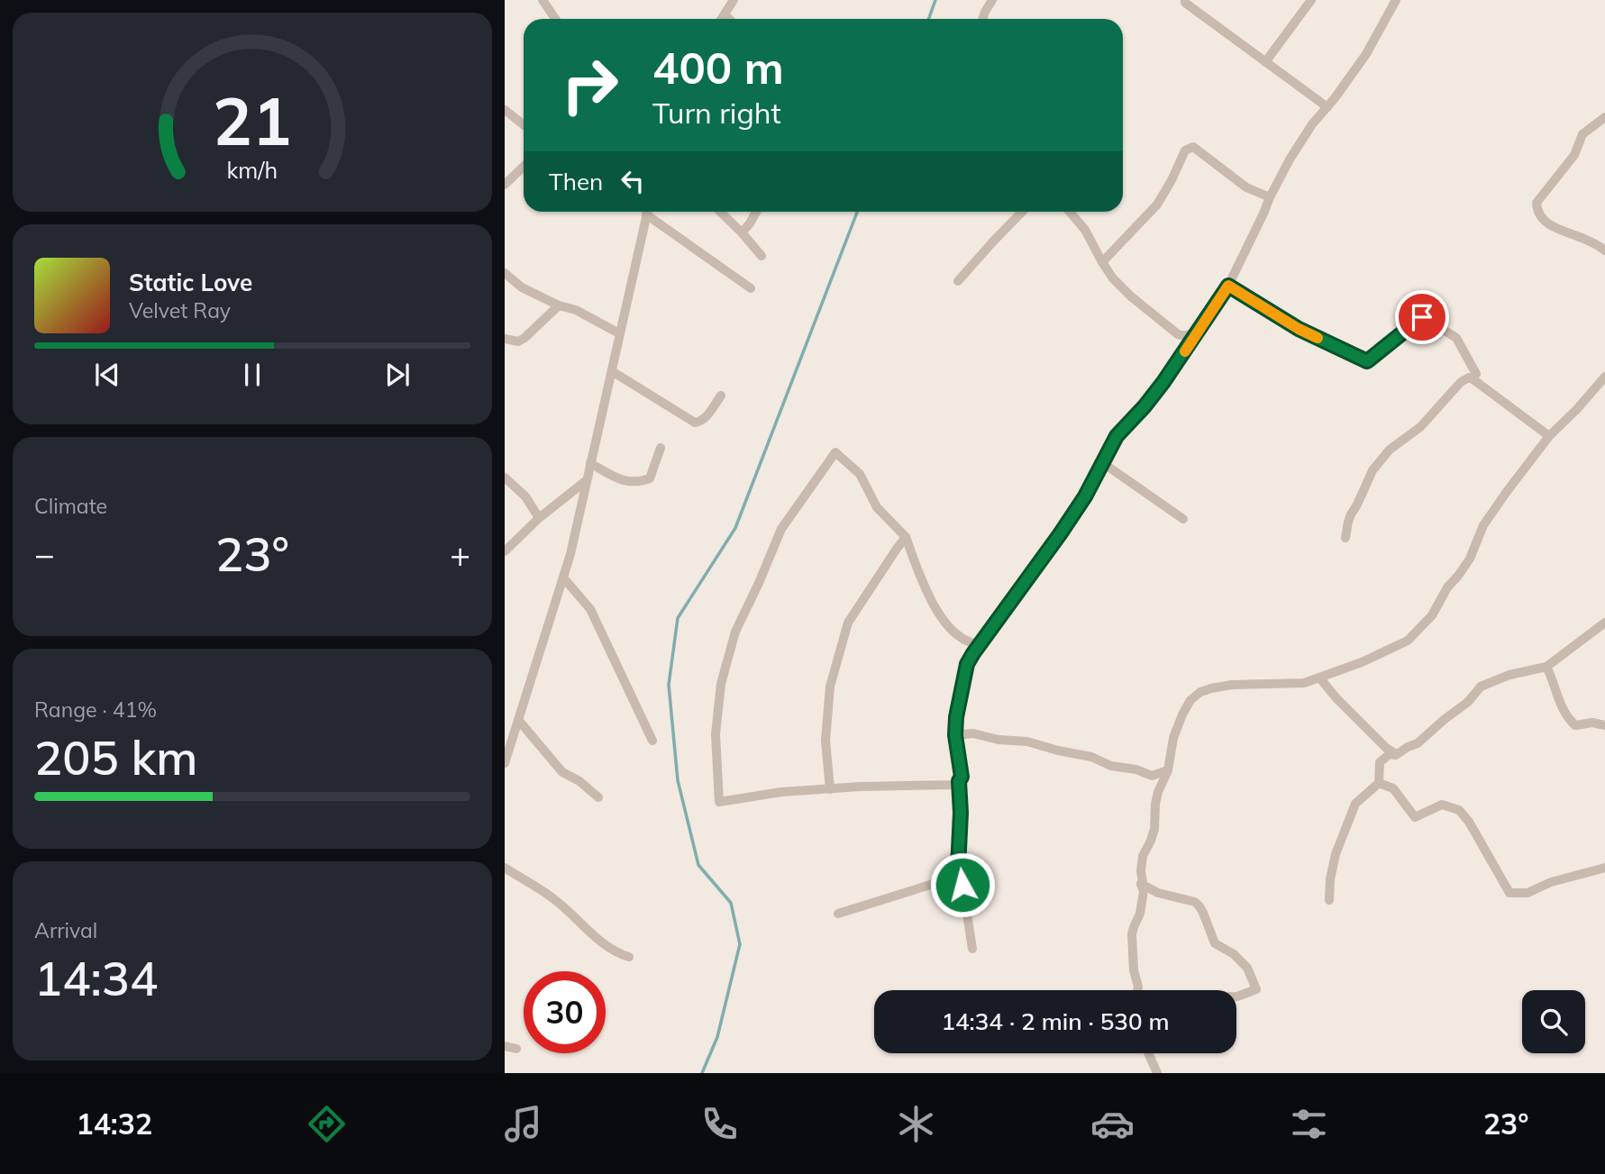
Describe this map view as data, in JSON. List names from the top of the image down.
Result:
{
  "page": {
    "turn": ["400 m", "Turn right"],
    "then": "Then",
    "song": ["Static Love", "Velvet Ray"],
    "tile": [
      "Climate",
      ["Range · 41%", "205 km"],
      ["Arrival", "14:34"]
    ],
    "heat": ["−", "23°", "+"],
    "limit": "30",
    "trip": "14:34 · 2 min · 530 m",
    "tabs": ["14:32", "23°"],
    "gauge": ["21", "km/h"]
  }
}
